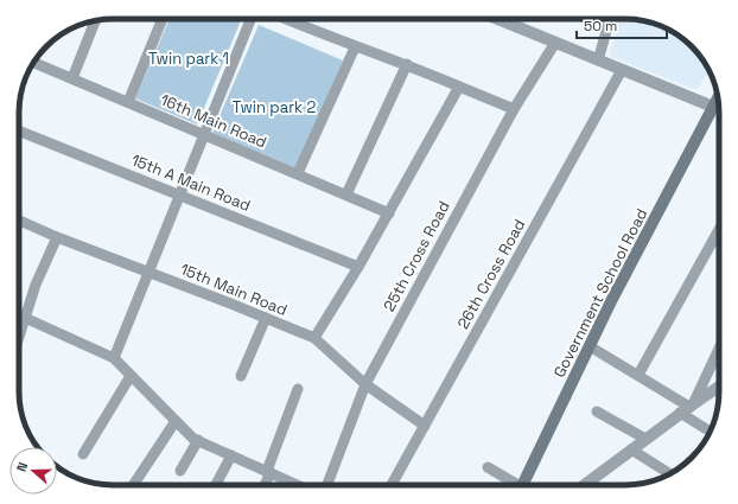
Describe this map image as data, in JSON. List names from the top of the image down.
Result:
{
  "streets": {
    "main road": ["Government School Road"],
    "street": [
      "16th Main Road",
      "15th A Main Road",
      "25th Cross Road",
      "26th Cross Road",
      "15th Main Road"
    ]
  },
  "crossings": [
    ["25th Cross Road", "15th Main Road"],
    ["26th Cross Road", "15th Main Road"]
  ],
  "parks": ["Twin park 1", "Twin park 2"],
  "scale_bar": "50 m",
  "north": "left"
}
